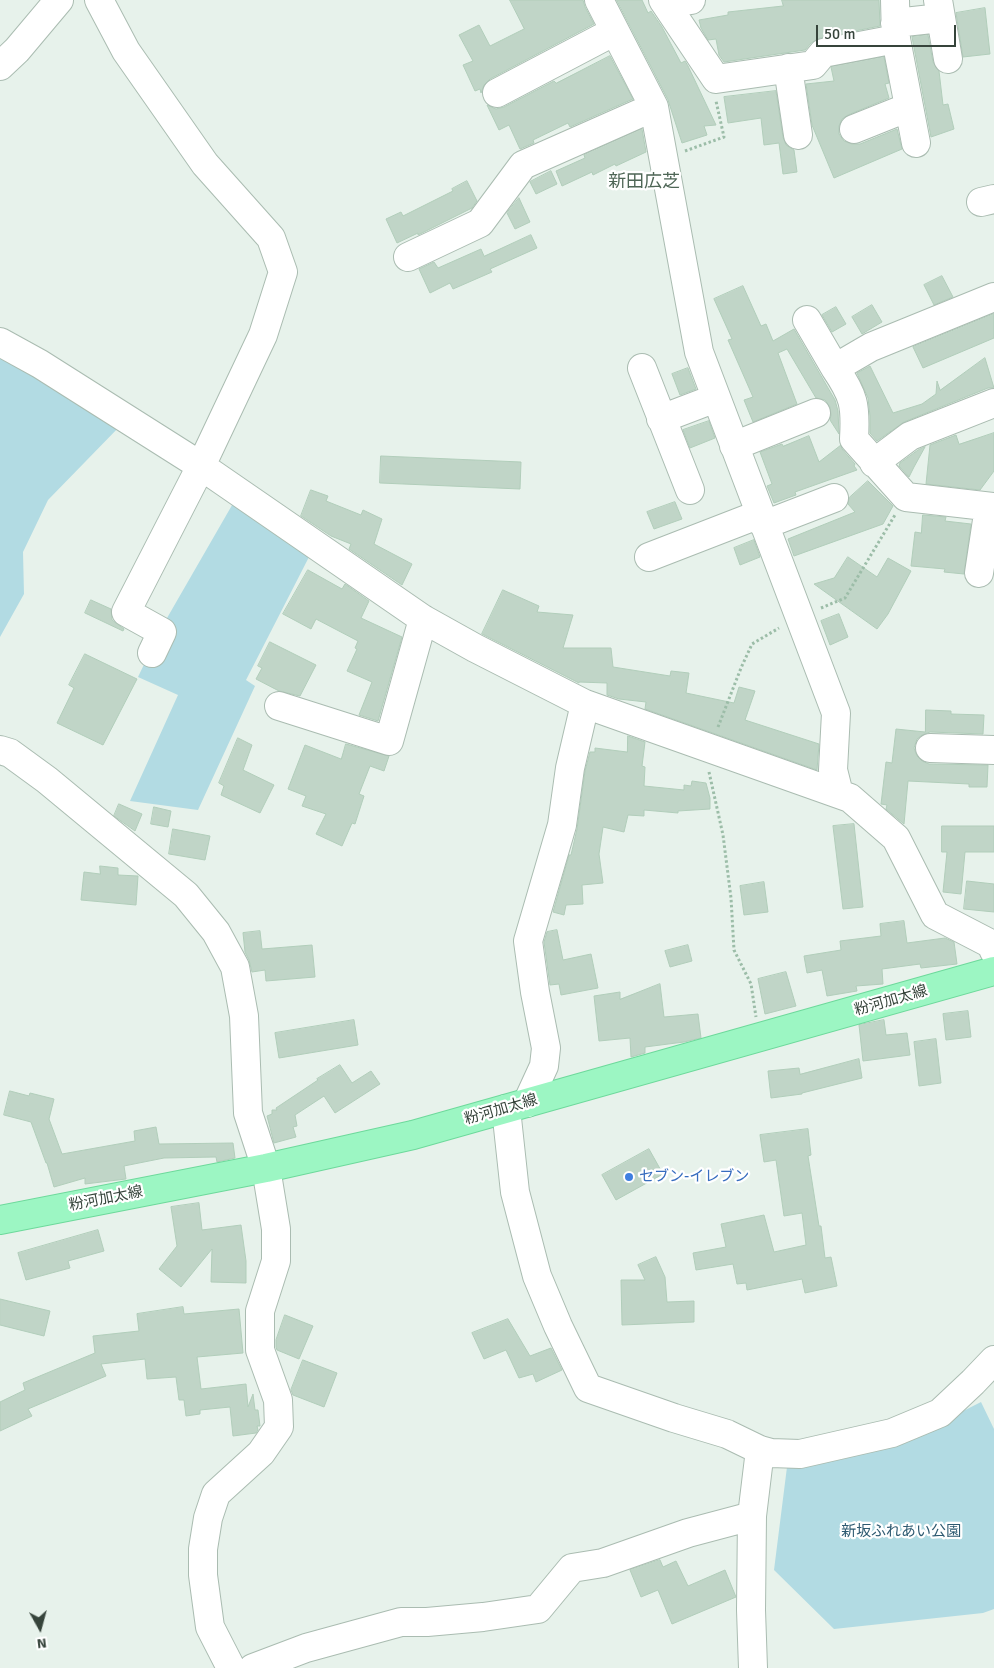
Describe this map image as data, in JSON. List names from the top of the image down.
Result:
{
  "streets": {
    "main road": ["粉河加太線"]
  },
  "districts": ["新田広芝"],
  "parks": ["新坂ふれあい公園"],
  "places": ["セブン-イレブン"],
  "scale_bar": "50 m",
  "north": "bottom"
}
